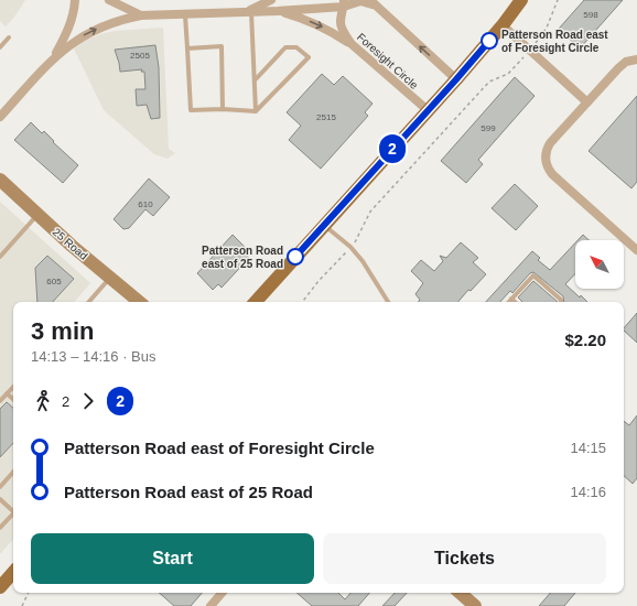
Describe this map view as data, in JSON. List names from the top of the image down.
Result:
{
  "streets": {
    "main road": ["25 Road"],
    "street": ["Foresight Circle"]
  },
  "places": ["Patterson Road east of Foresight Circle", "Patterson Road east of 25 Road"],
  "lines": ["bus line 2"],
  "house_numbers": [
    "598",
    "2505",
    "2515",
    "599",
    "610",
    "605"
  ],
  "north": "top left",
  "page": {
    "on_map": "2",
    "heading": ["3 min", "14:13 – 14:16 · Bus", "$2.20"],
    "legs": ["2", "2"],
    "list": [
      {
        "name": "Patterson Road east of Foresight Circle",
        "value": "14:15"
      },
      {
        "name": "Patterson Road east of 25 Road",
        "value": "14:16"
      }
    ],
    "buttons": ["Start", "Tickets"]
  }
}
